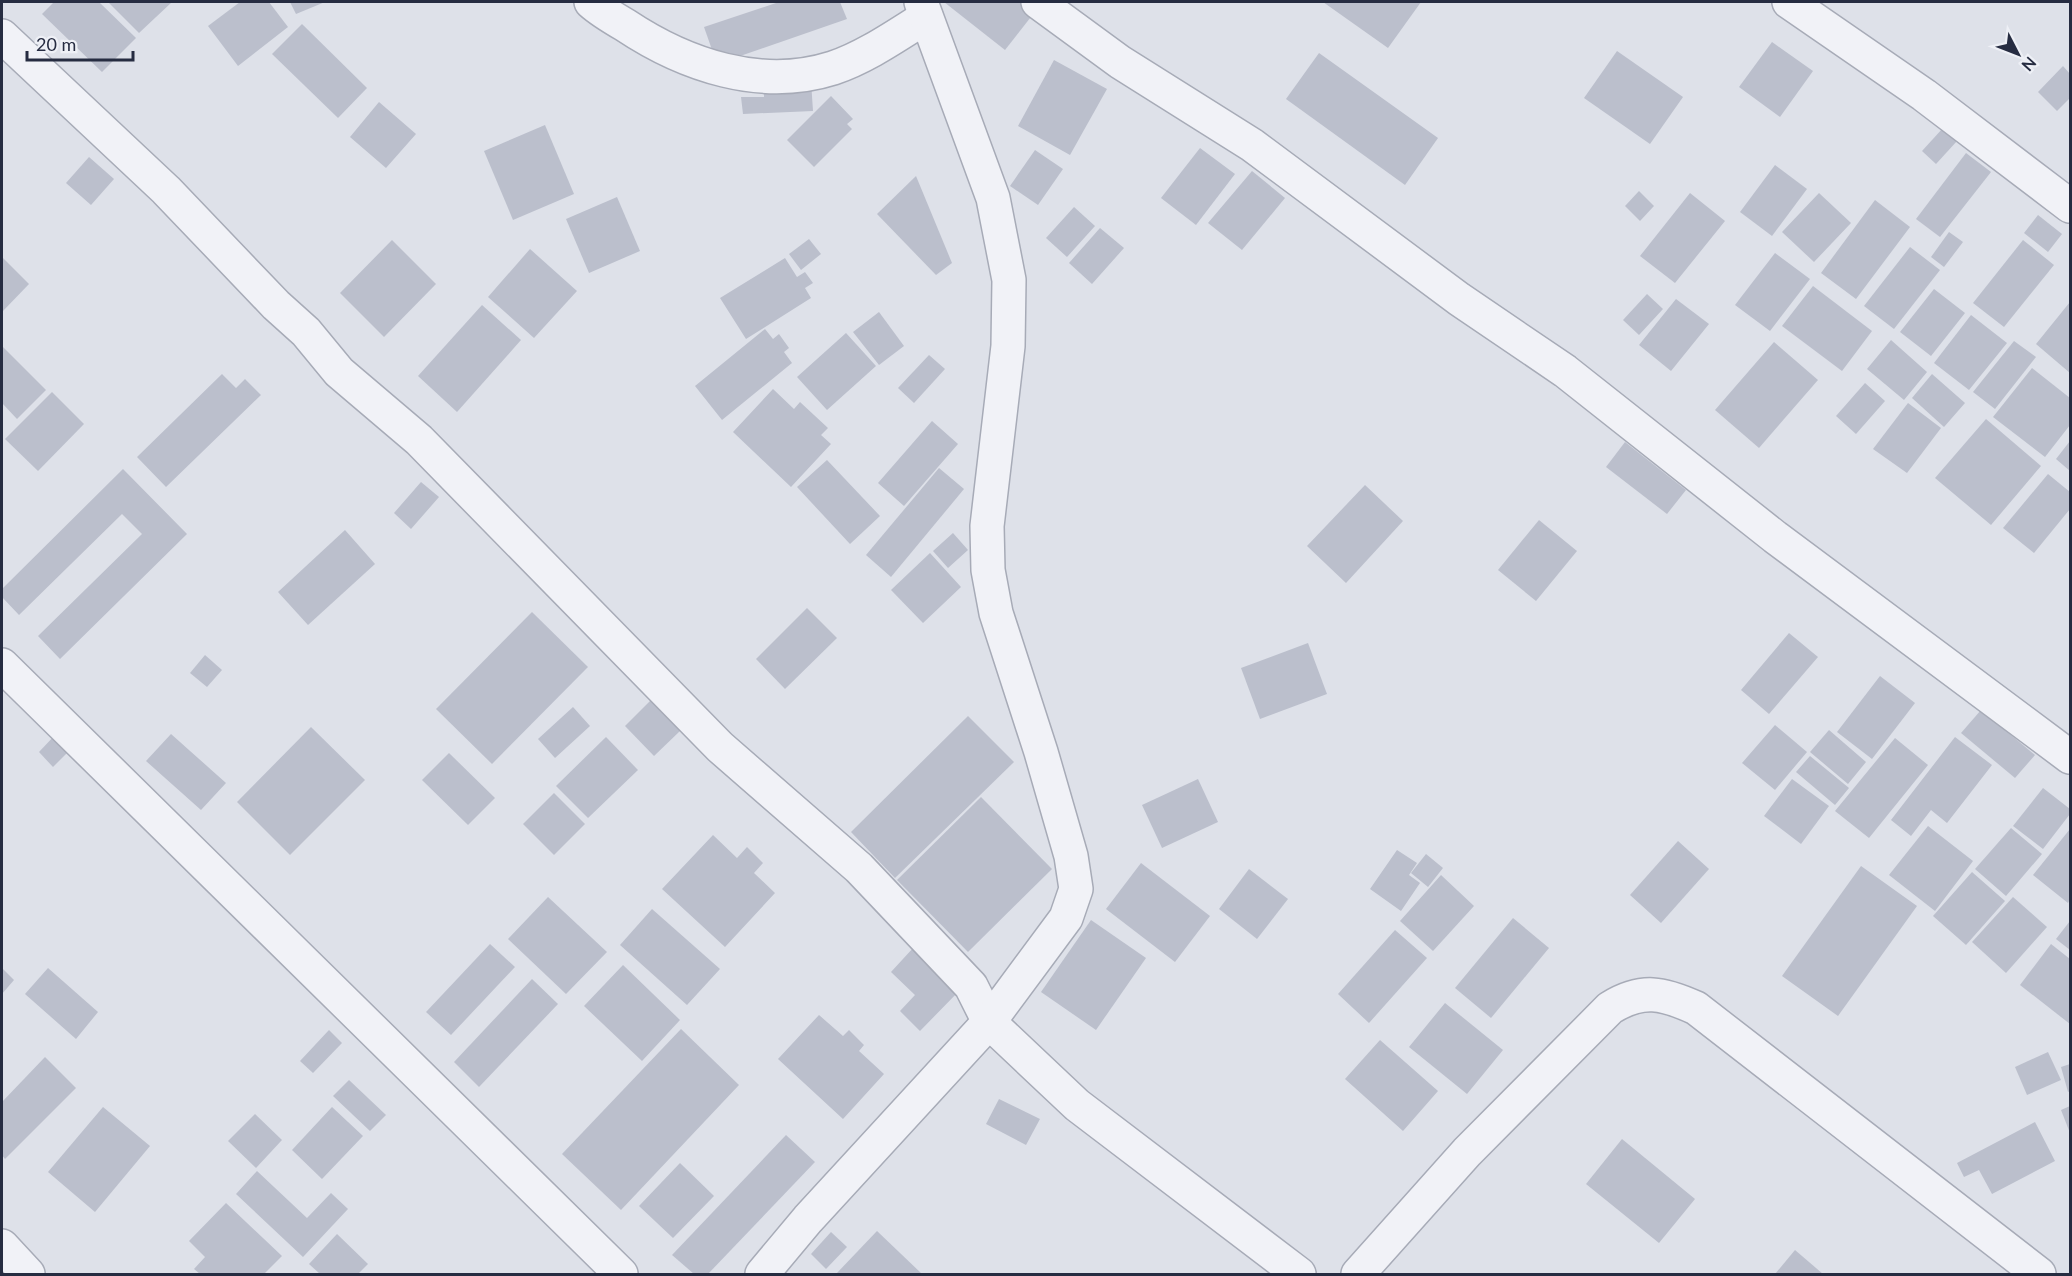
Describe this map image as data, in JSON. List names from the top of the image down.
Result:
{
  "scale_bar": "20 m",
  "north": "bottom right"
}
